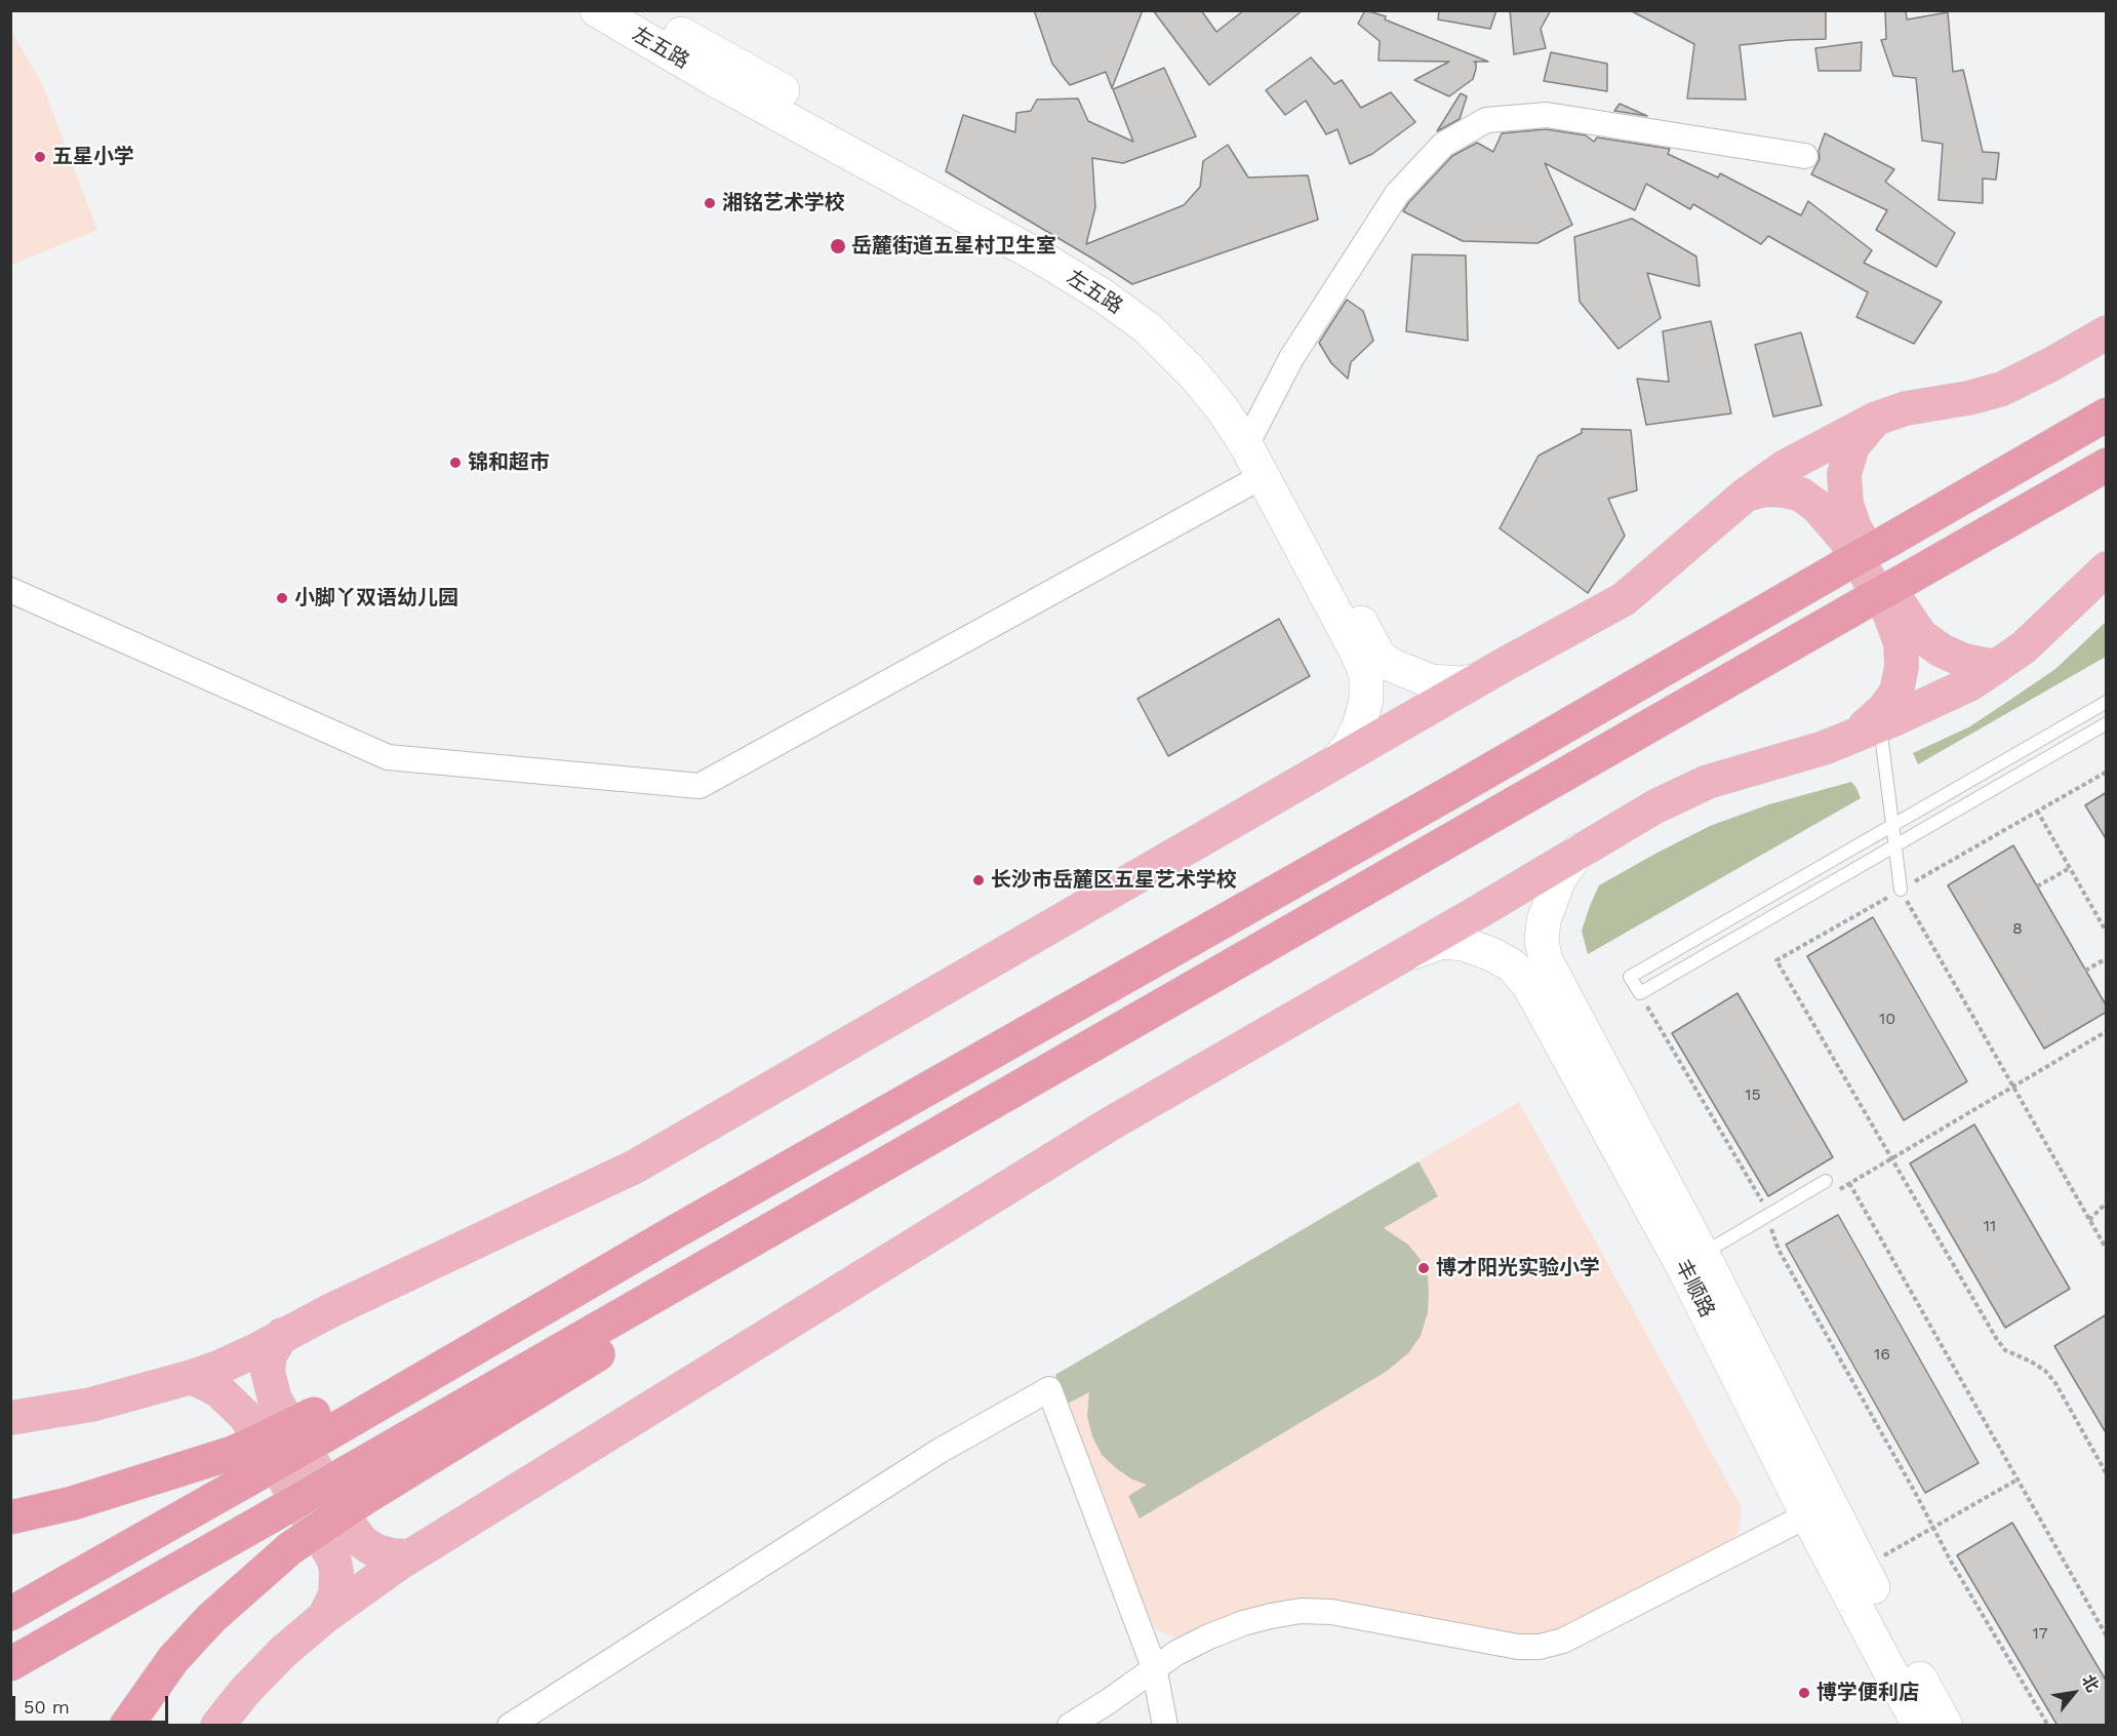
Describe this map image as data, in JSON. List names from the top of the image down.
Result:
{
  "streets": {
    "main road": ["左五路", "丰顺路"]
  },
  "places": [
    "五星小学",
    "湘铭艺术学校",
    "岳麓街道五星村卫生室",
    "锦和超市",
    "小脚丫双语幼儿园",
    "长沙市岳麓区五星艺术学校",
    "博才阳光实验小学",
    "博学便利店"
  ],
  "house_numbers": [
    "8",
    "10",
    "15",
    "11",
    "16",
    "17"
  ],
  "scale_bar": "50 m",
  "north": "top right"
}
